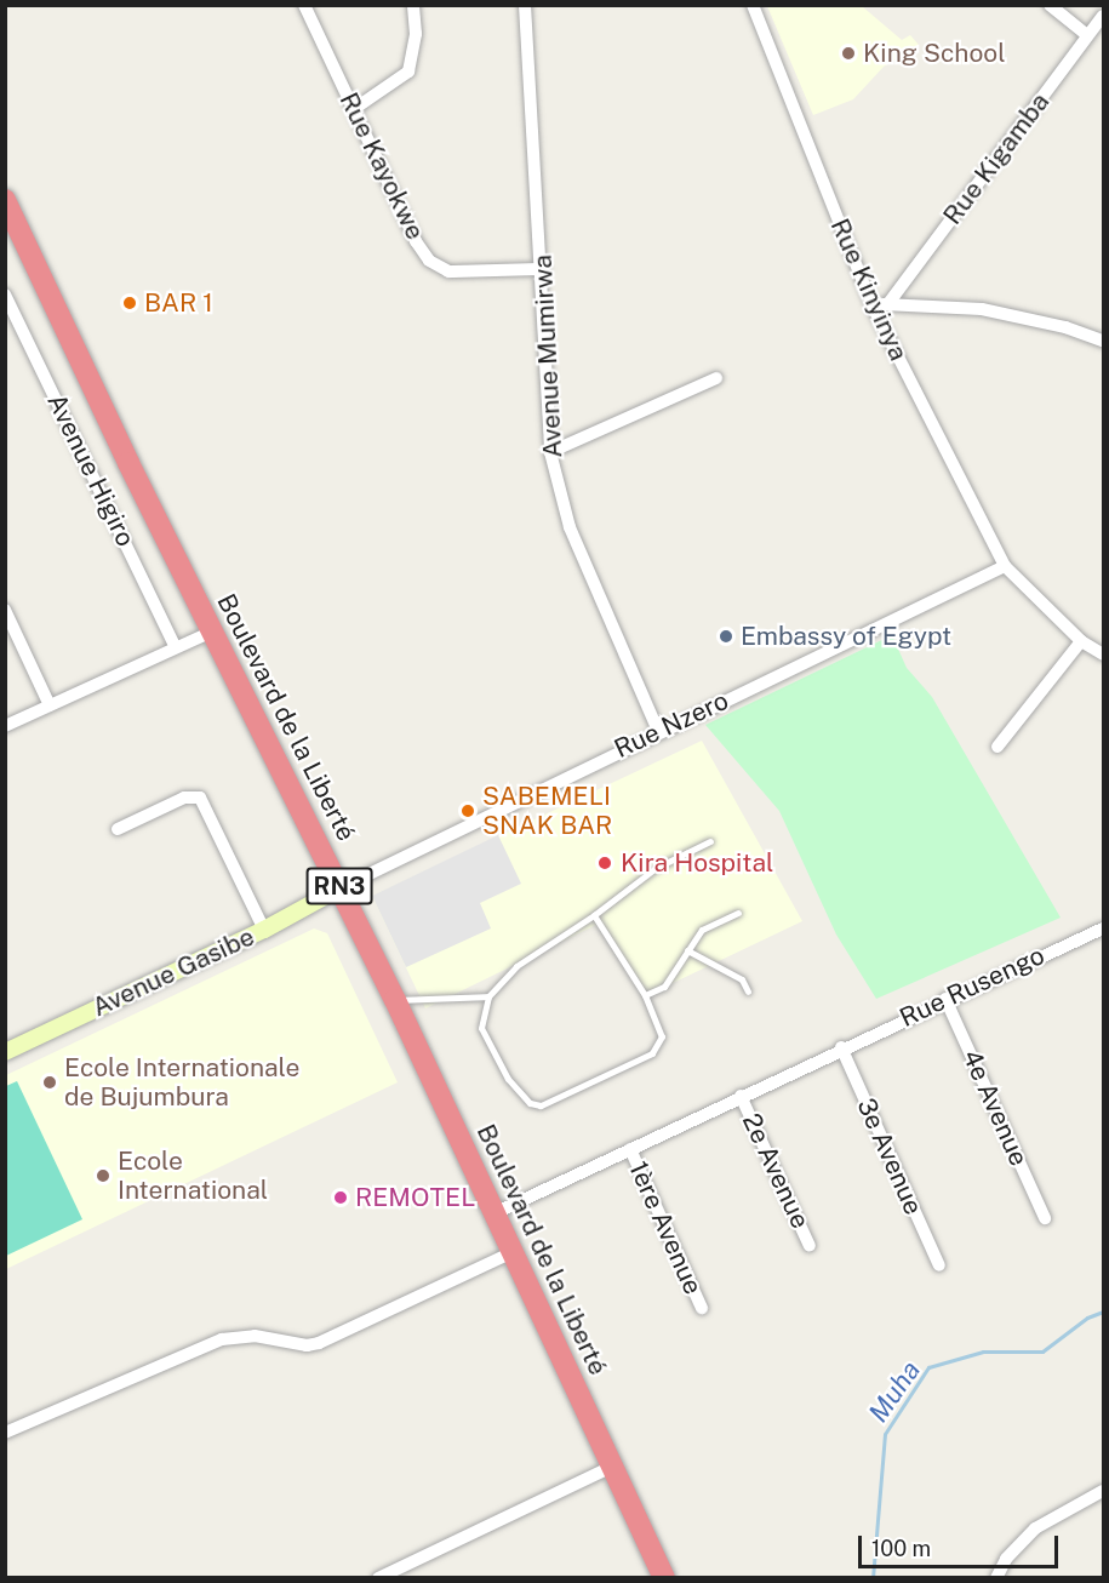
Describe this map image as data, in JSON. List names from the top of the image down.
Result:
{
  "streets": {
    "highway": ["Boulevard de la Liberté", "RN3"],
    "street": [
      "Rue Kigamba",
      "Rue Kayokwe",
      "Rue Kinyinya",
      "Avenue Mumirwa",
      "Avenue Higiro",
      "Rue Nzero",
      "Avenue Gasibe",
      "Rue Rusengo",
      "4e Avenue",
      "3e Avenue",
      "2e Avenue",
      "1ère Avenue"
    ]
  },
  "crossings": [
    ["Rue Kayokwe", "Avenue Mumirwa"],
    ["Rue Kinyinya", "Rue Nzero"],
    ["Avenue Mumirwa", "Rue Nzero"],
    ["Boulevard de la Liberté", "Rue Nzero"],
    ["Boulevard de la Liberté", "Avenue Gasibe"],
    ["Boulevard de la Liberté", "Rue Rusengo"],
    ["Rue Nzero", "Avenue Gasibe"],
    ["Rue Rusengo", "4e Avenue"],
    ["Rue Rusengo", "3e Avenue"],
    ["Rue Rusengo", "2e Avenue"],
    ["Rue Rusengo", "1ère Avenue"]
  ],
  "water": ["Muha"],
  "places": [
    "King School",
    "BAR 1",
    "Embassy of Egypt",
    "SABEMELI SNAK BAR",
    "Kira Hospital",
    "Ecole Internationale de Bujumbura",
    "Ecole International",
    "REMOTEL"
  ],
  "scale_bar": "100 m"
}
